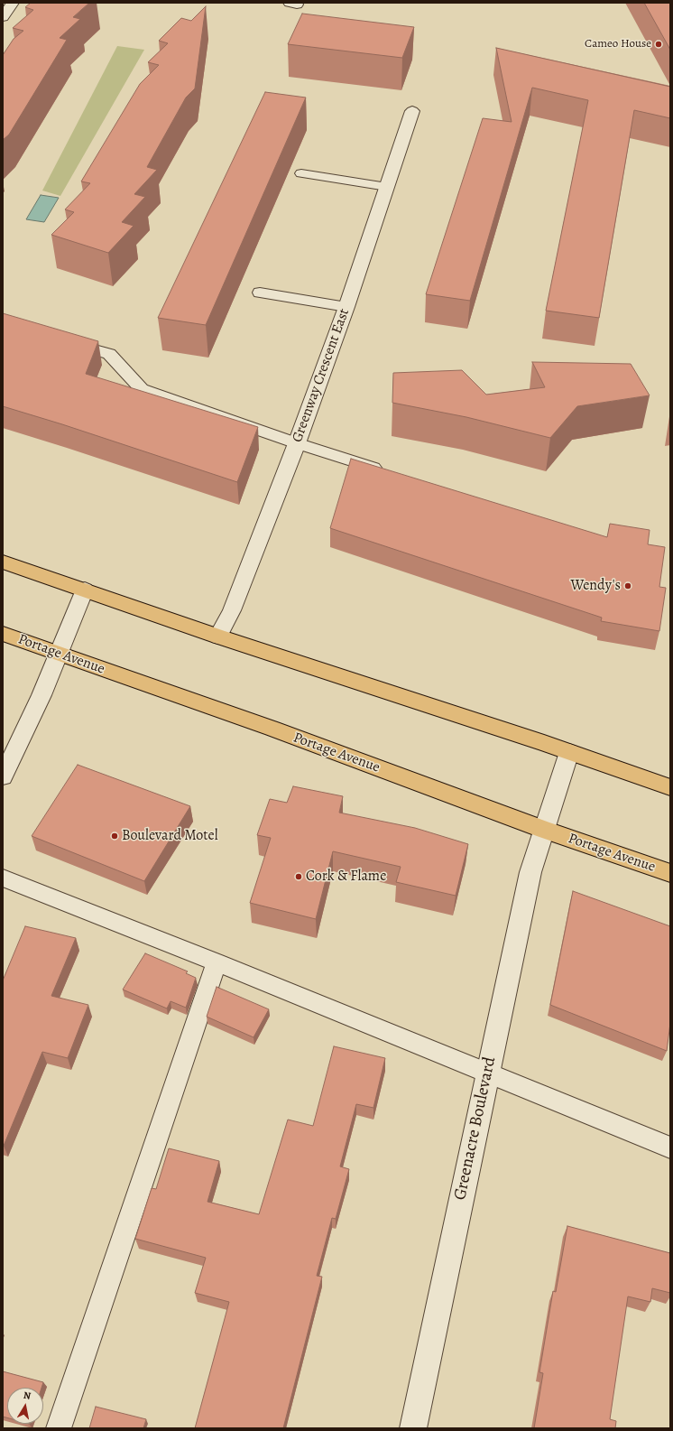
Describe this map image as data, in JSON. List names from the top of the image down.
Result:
{
  "streets": {
    "highway": ["Portage Avenue"],
    "street": ["Greenway Crescent East", "Greenacre Boulevard"]
  },
  "crossings": [
    ["Portage Avenue", "Greenacre Boulevard"]
  ],
  "places": [
    "Cameo House",
    "Wendy's",
    "Boulevard Motel",
    "Cork & Flame"
  ],
  "north": "top"
}
